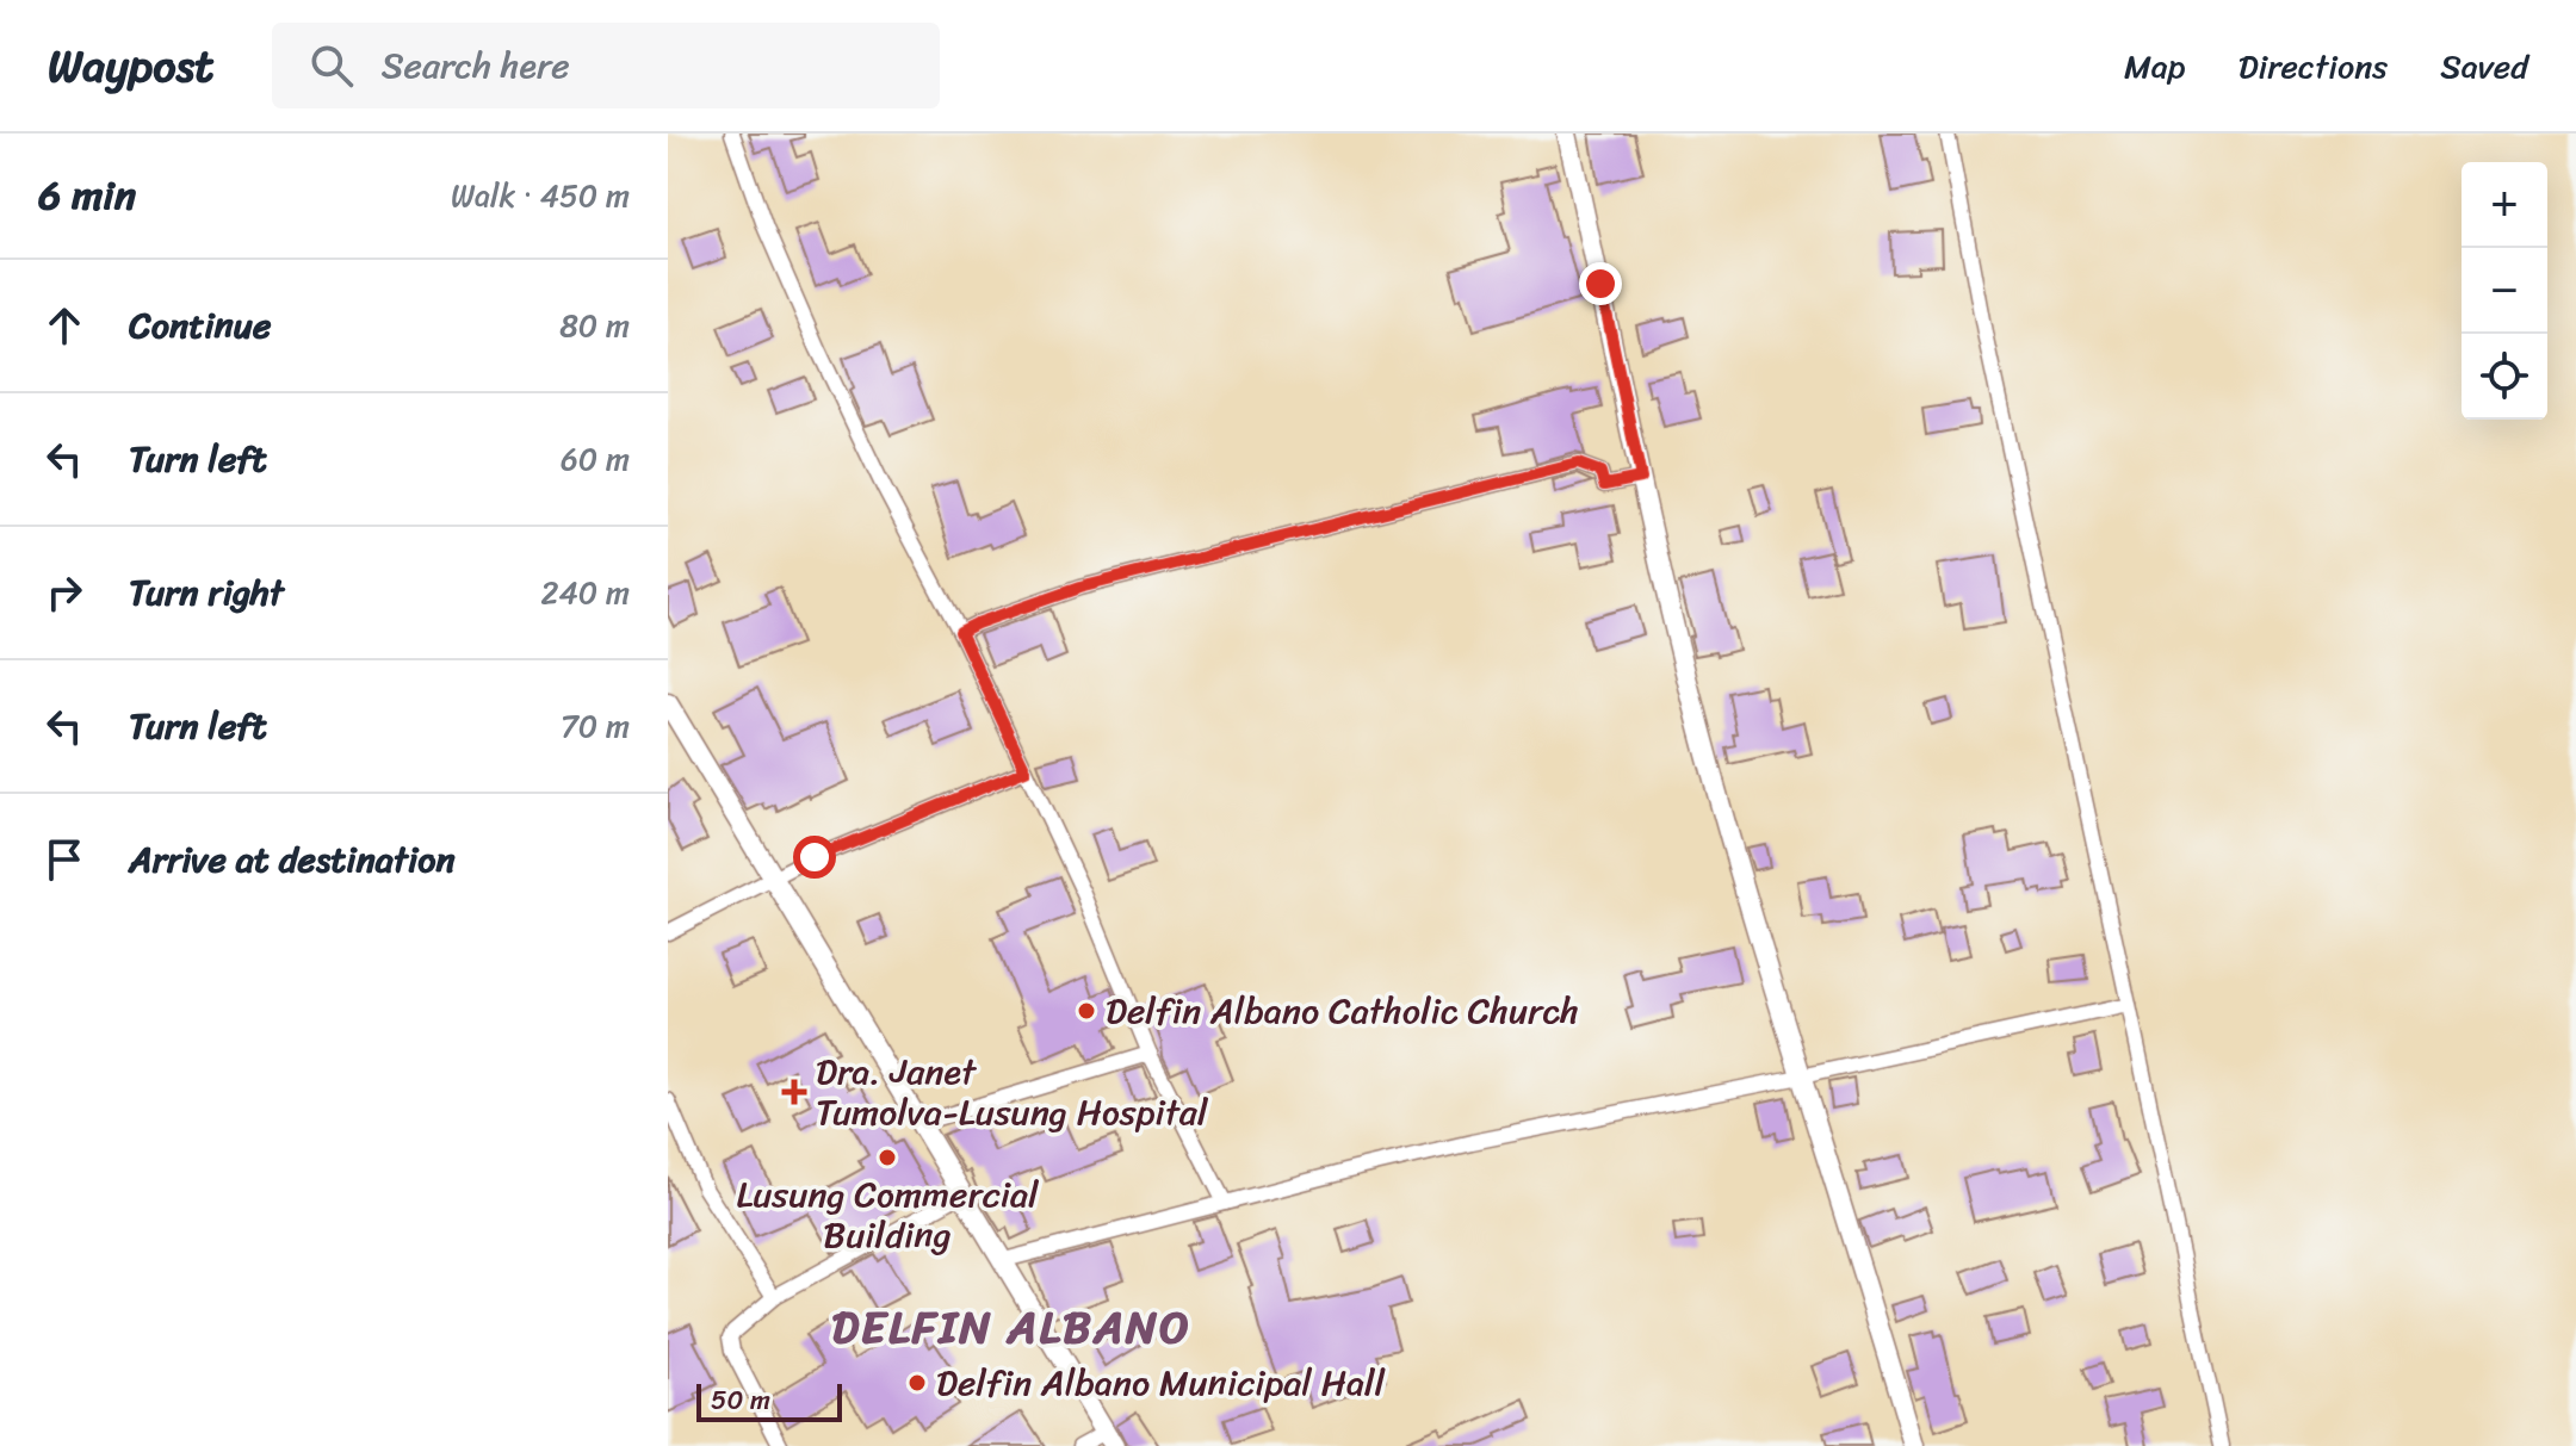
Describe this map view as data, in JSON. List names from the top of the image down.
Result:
{
  "districts": ["DELFIN ALBANO"],
  "places": {
    "other": ["Delfin Albano Catholic Church", "Lusung Commercial Building", "Delfin Albano Municipal Hall"],
    "health": ["Dra. Janet Tumolva-Lusung Hospital"]
  },
  "scale_bar": "50 m",
  "page": {
    "header": "Waypost",
    "search": "Search here",
    "nav": ["Map", "Directions", "Saved"],
    "heading": ["6 min", "Walk · 450 m"],
    "map_buttons": ["+", "−"],
    "list": [
      ["Continue", "80 m"],
      ["Turn left", "60 m"],
      ["Turn right", "240 m"],
      ["Turn left", "70 m"],
      "Arrive at destination"
    ],
    "scale": "50 m"
  }
}
